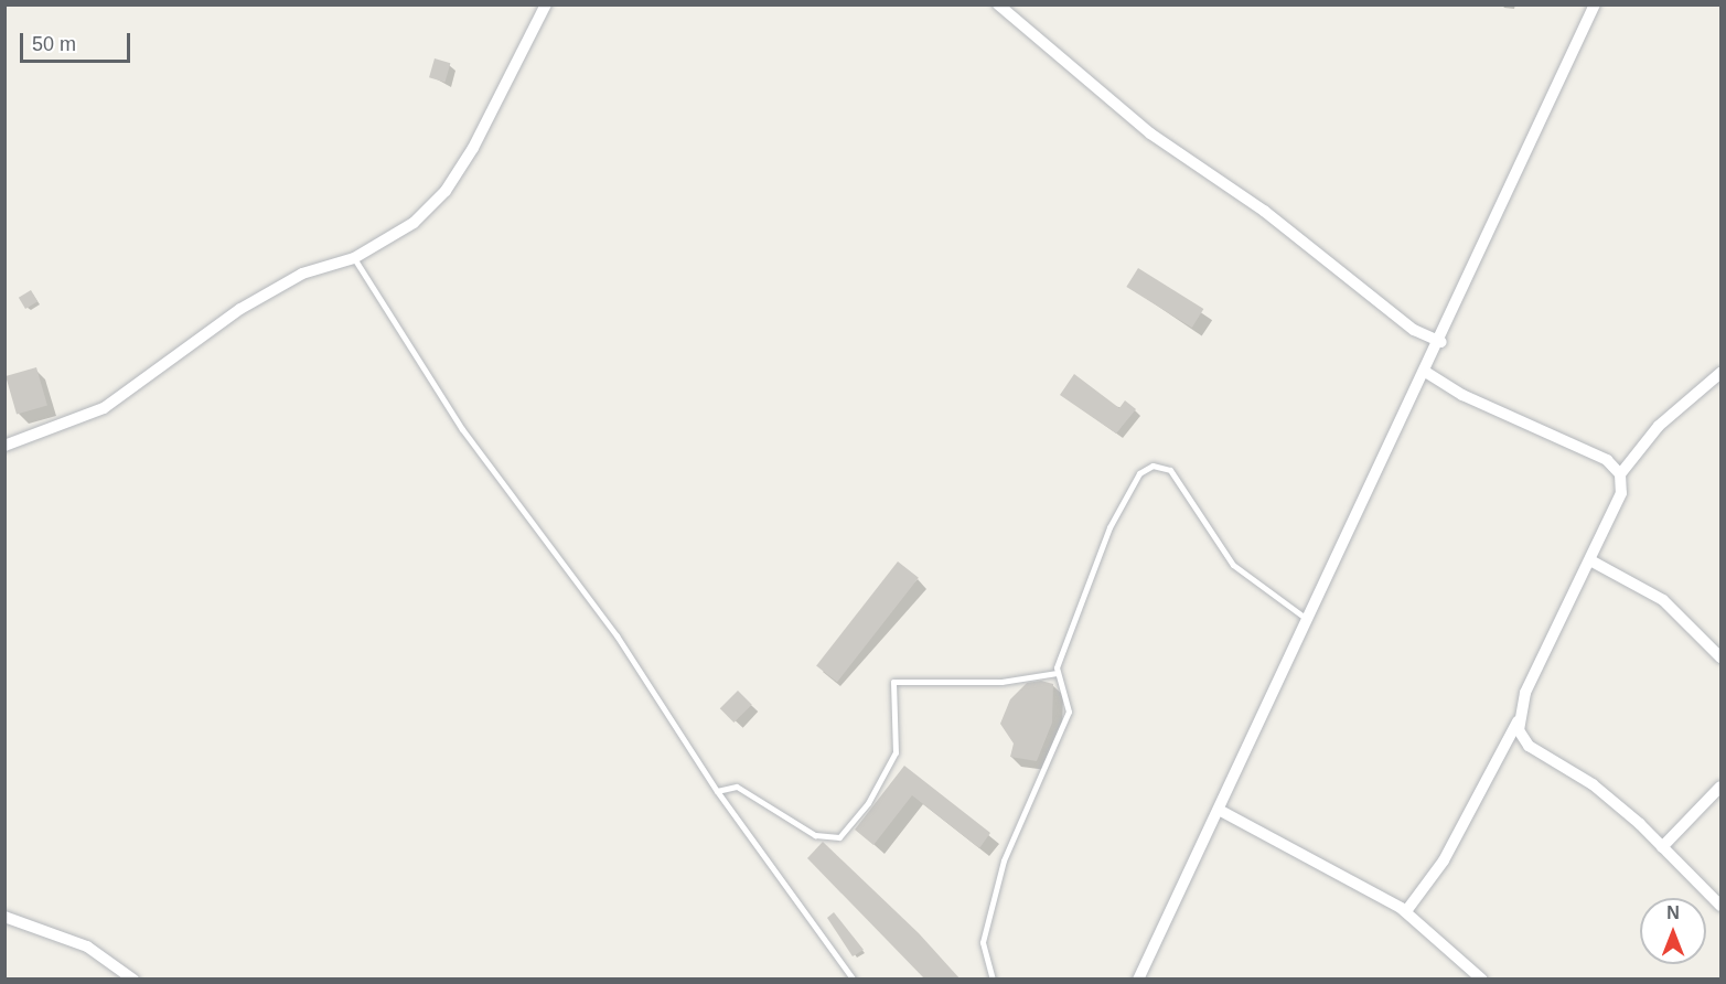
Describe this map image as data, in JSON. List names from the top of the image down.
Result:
{
  "scale_bar": "50 m",
  "north": "top"
}
